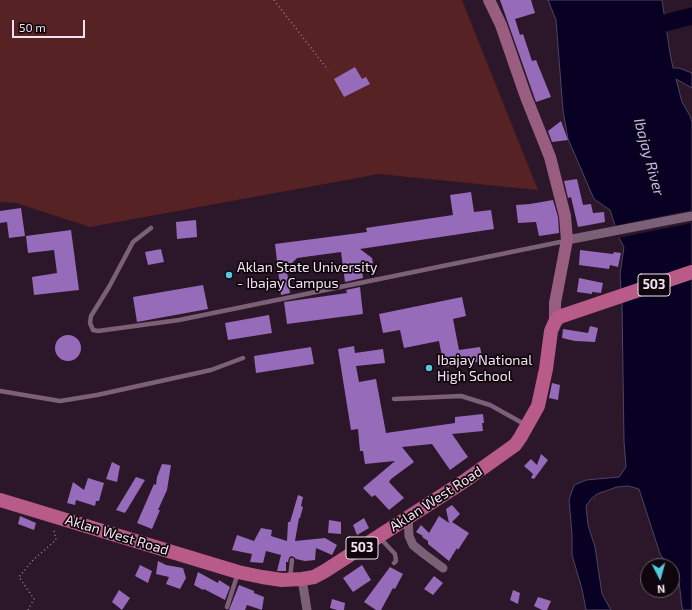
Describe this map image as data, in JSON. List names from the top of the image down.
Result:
{
  "streets": {
    "main road": ["503", "Aklan West Road"]
  },
  "crossings": [
    ["503", "Aklan West Road"]
  ],
  "water": ["Ibajay River"],
  "places": ["Aklan State University - Ibajay Campus", "Ibajay National High School"],
  "scale_bar": "50 m",
  "north": "bottom"
}
